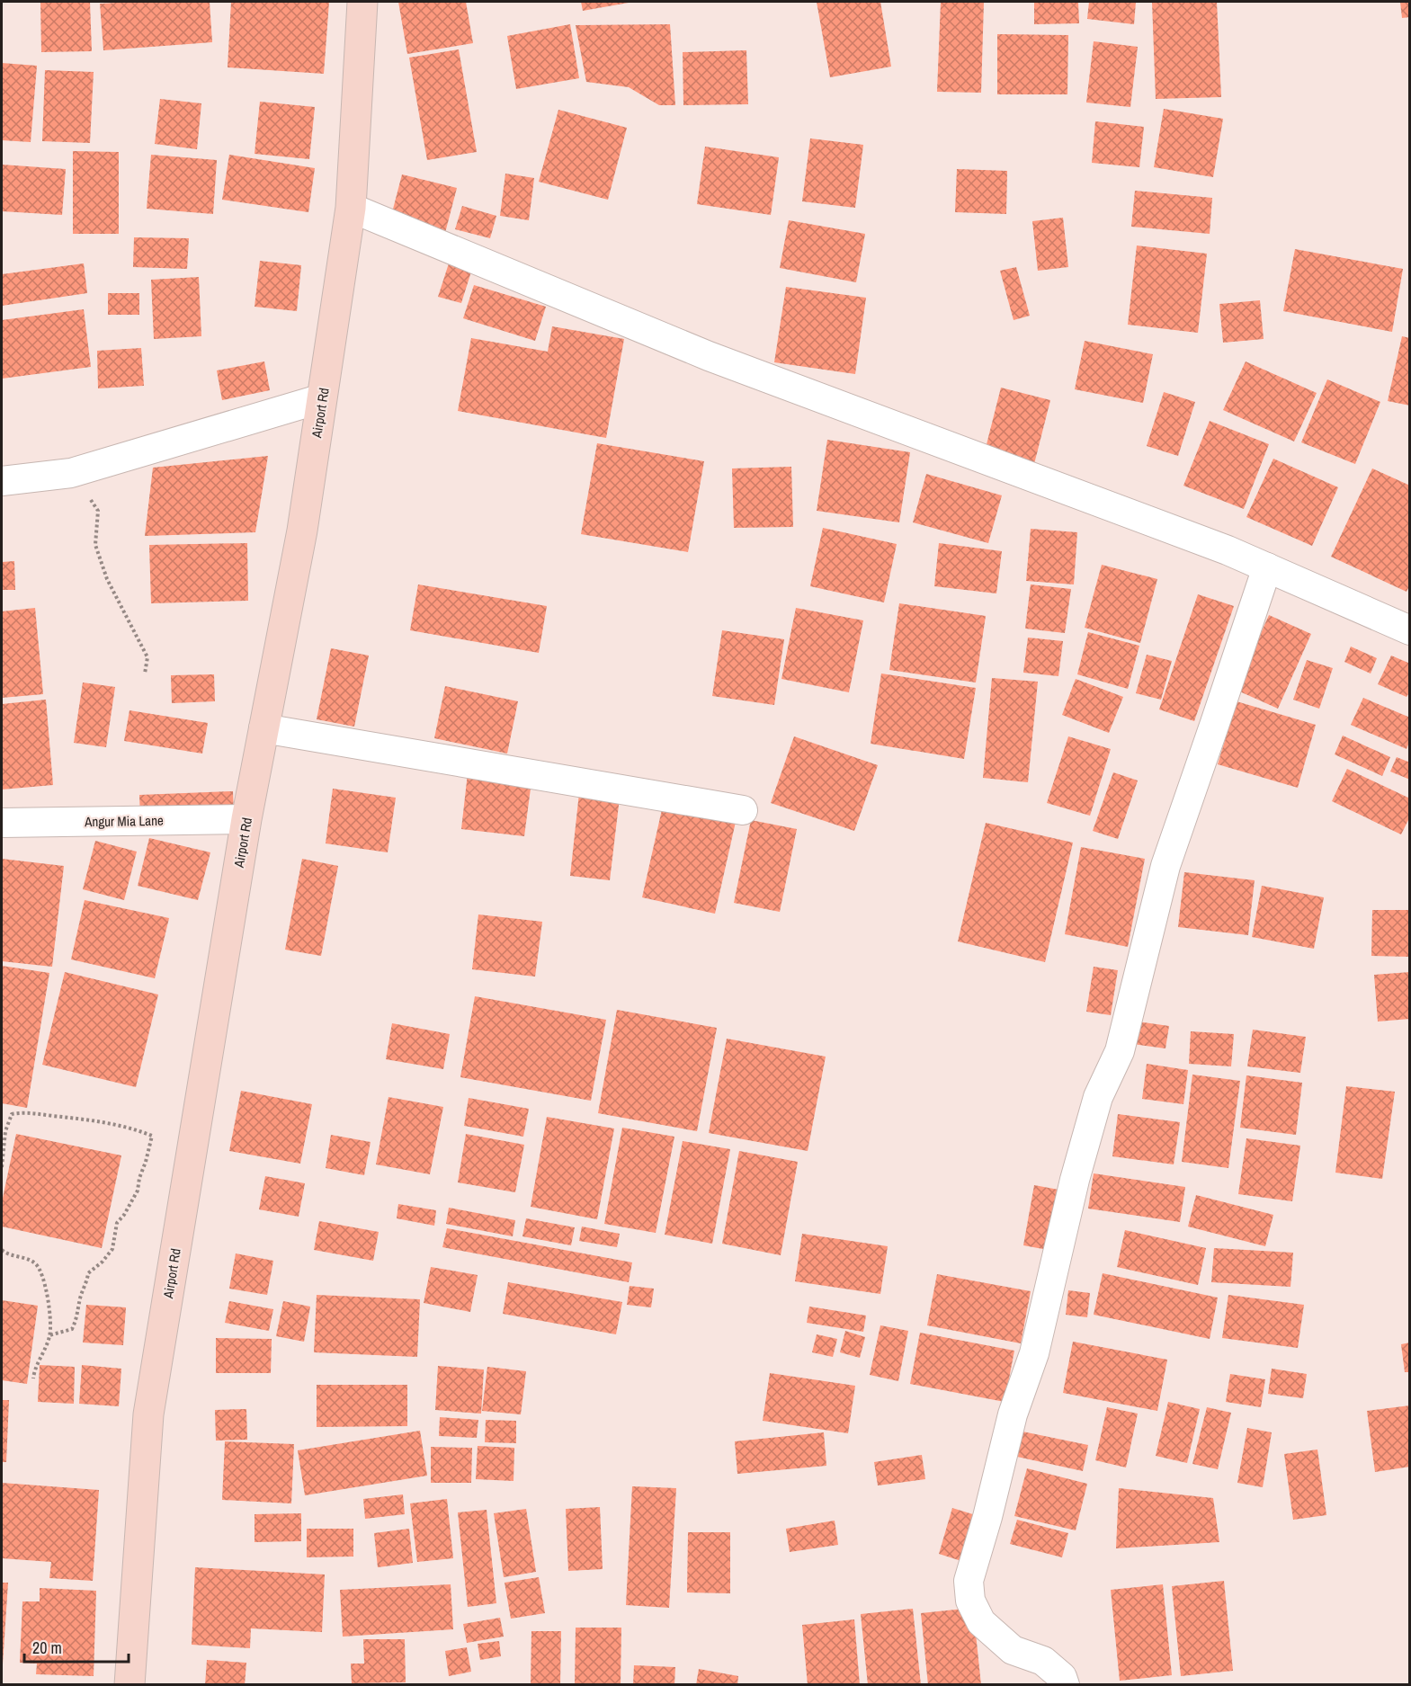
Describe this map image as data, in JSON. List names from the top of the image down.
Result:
{
  "streets": {
    "main road": ["Airport Rd"],
    "street": ["Angur Mia Lane"]
  },
  "crossings": [
    ["Airport Rd", "Angur Mia Lane"]
  ],
  "scale_bar": "20 m"
}
